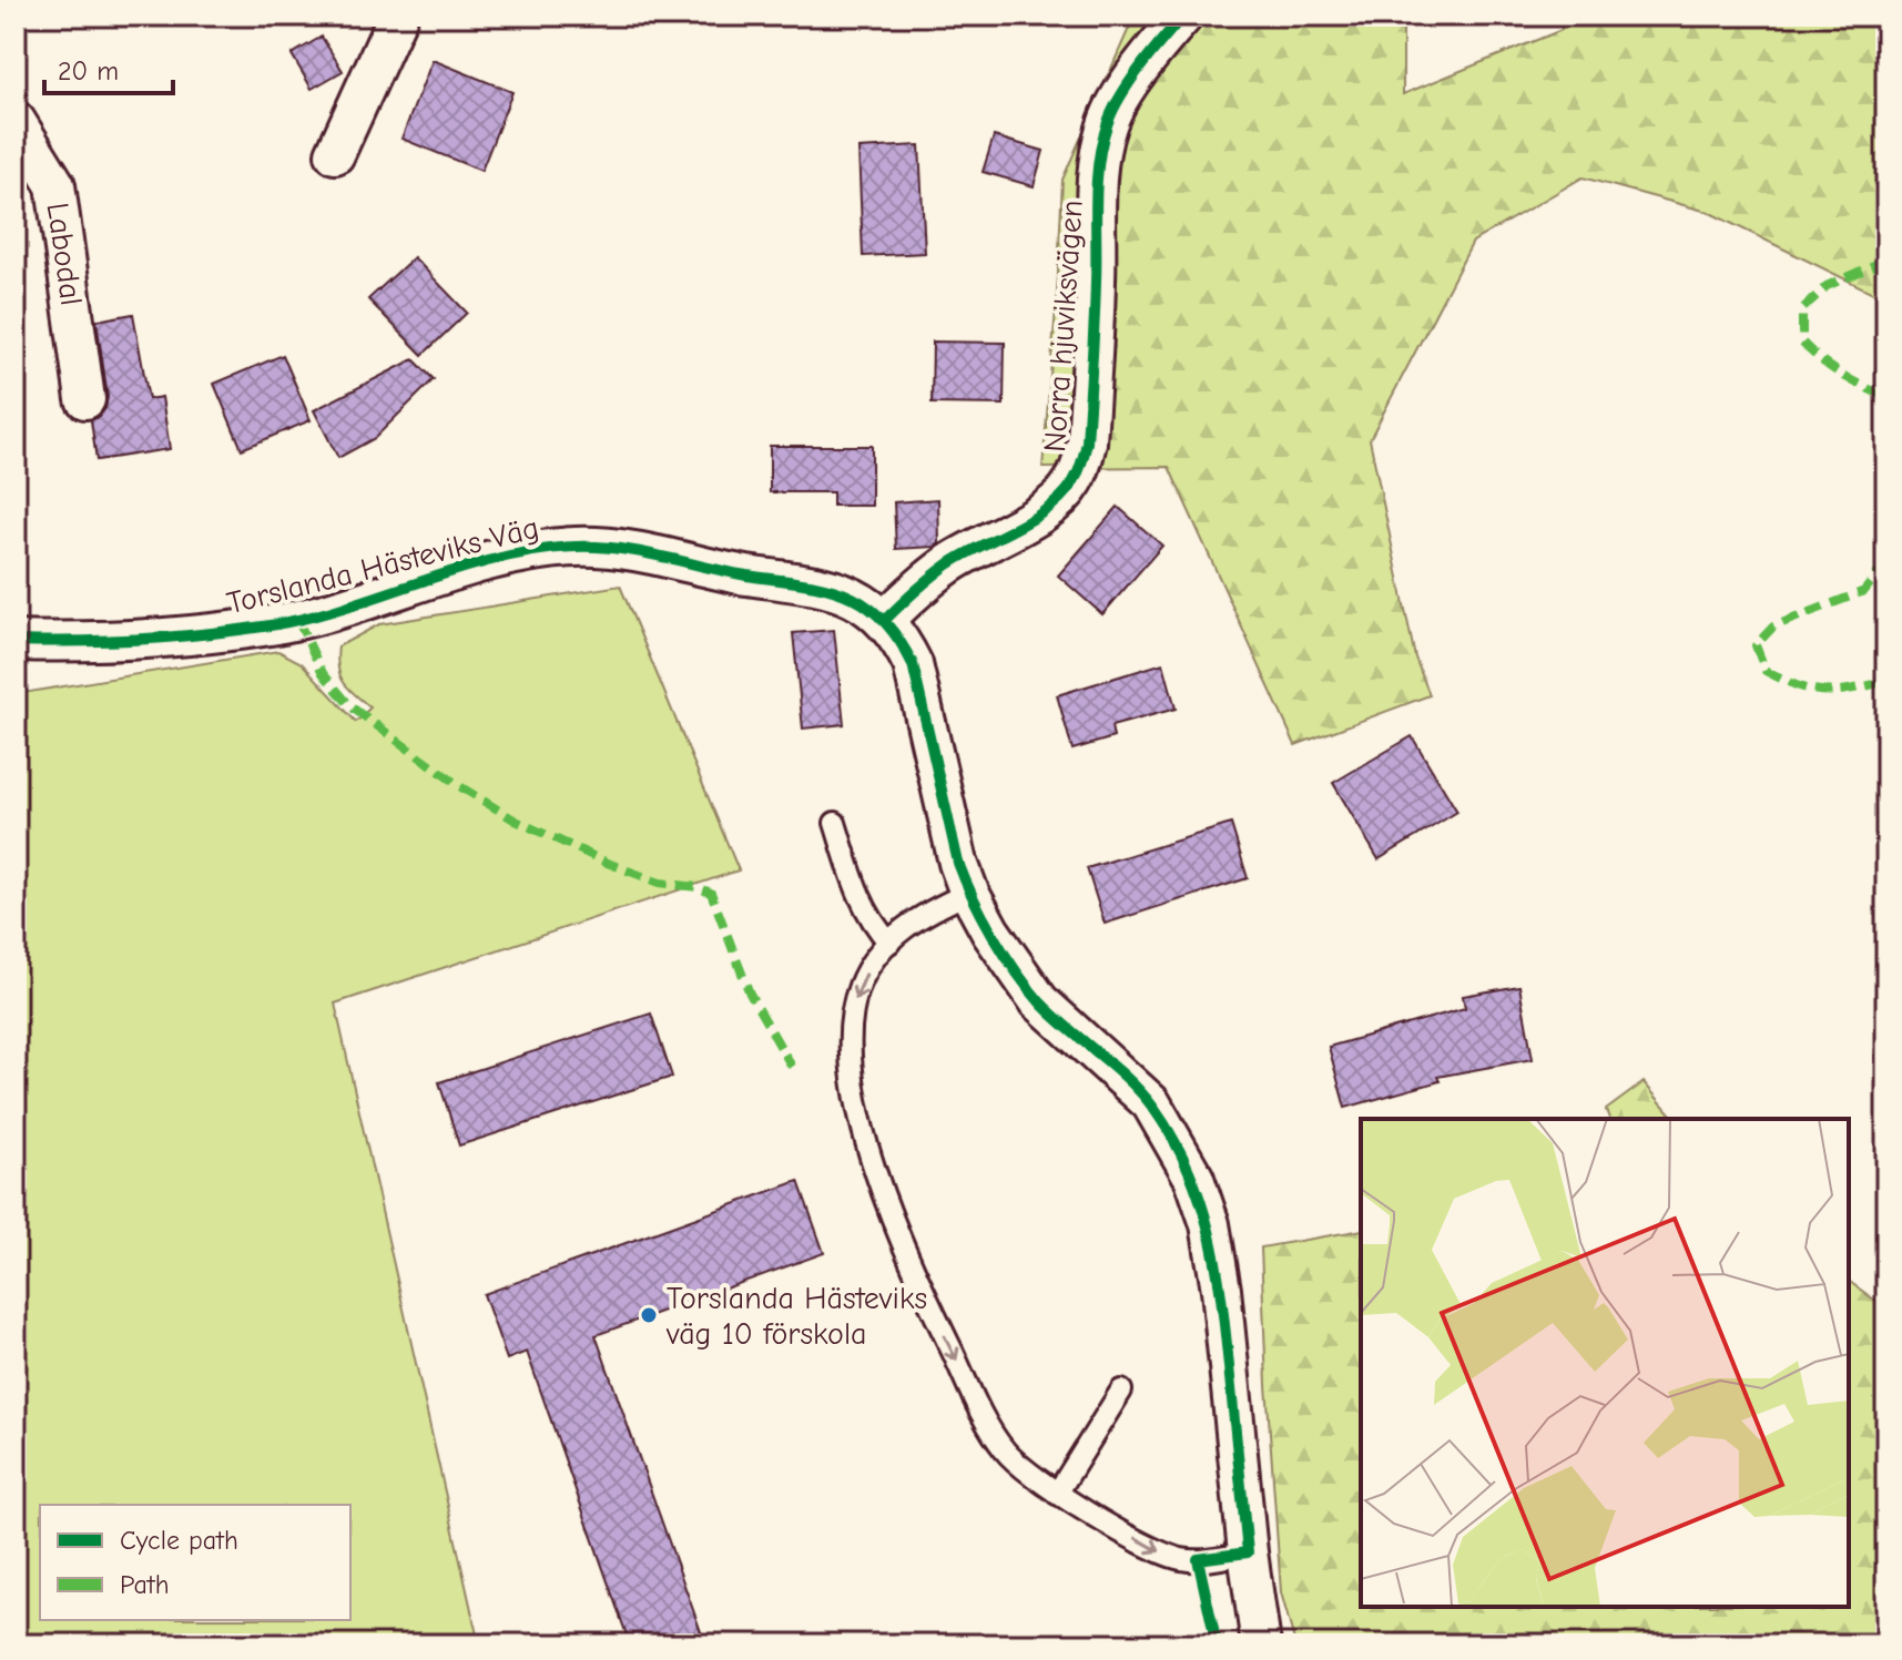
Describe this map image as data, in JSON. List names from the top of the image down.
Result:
{
  "streets": {
    "street": ["Labodal", "Norra hjuviksvägen", "Torslanda Hästeviks Väg"]
  },
  "crossings": [
    ["Norra hjuviksvägen", "Torslanda Hästeviks Väg"]
  ],
  "places": ["Torslanda Hästeviks väg 10 förskola"],
  "legend": ["Cycle path", "Path"],
  "scale_bar": "20 m"
}
